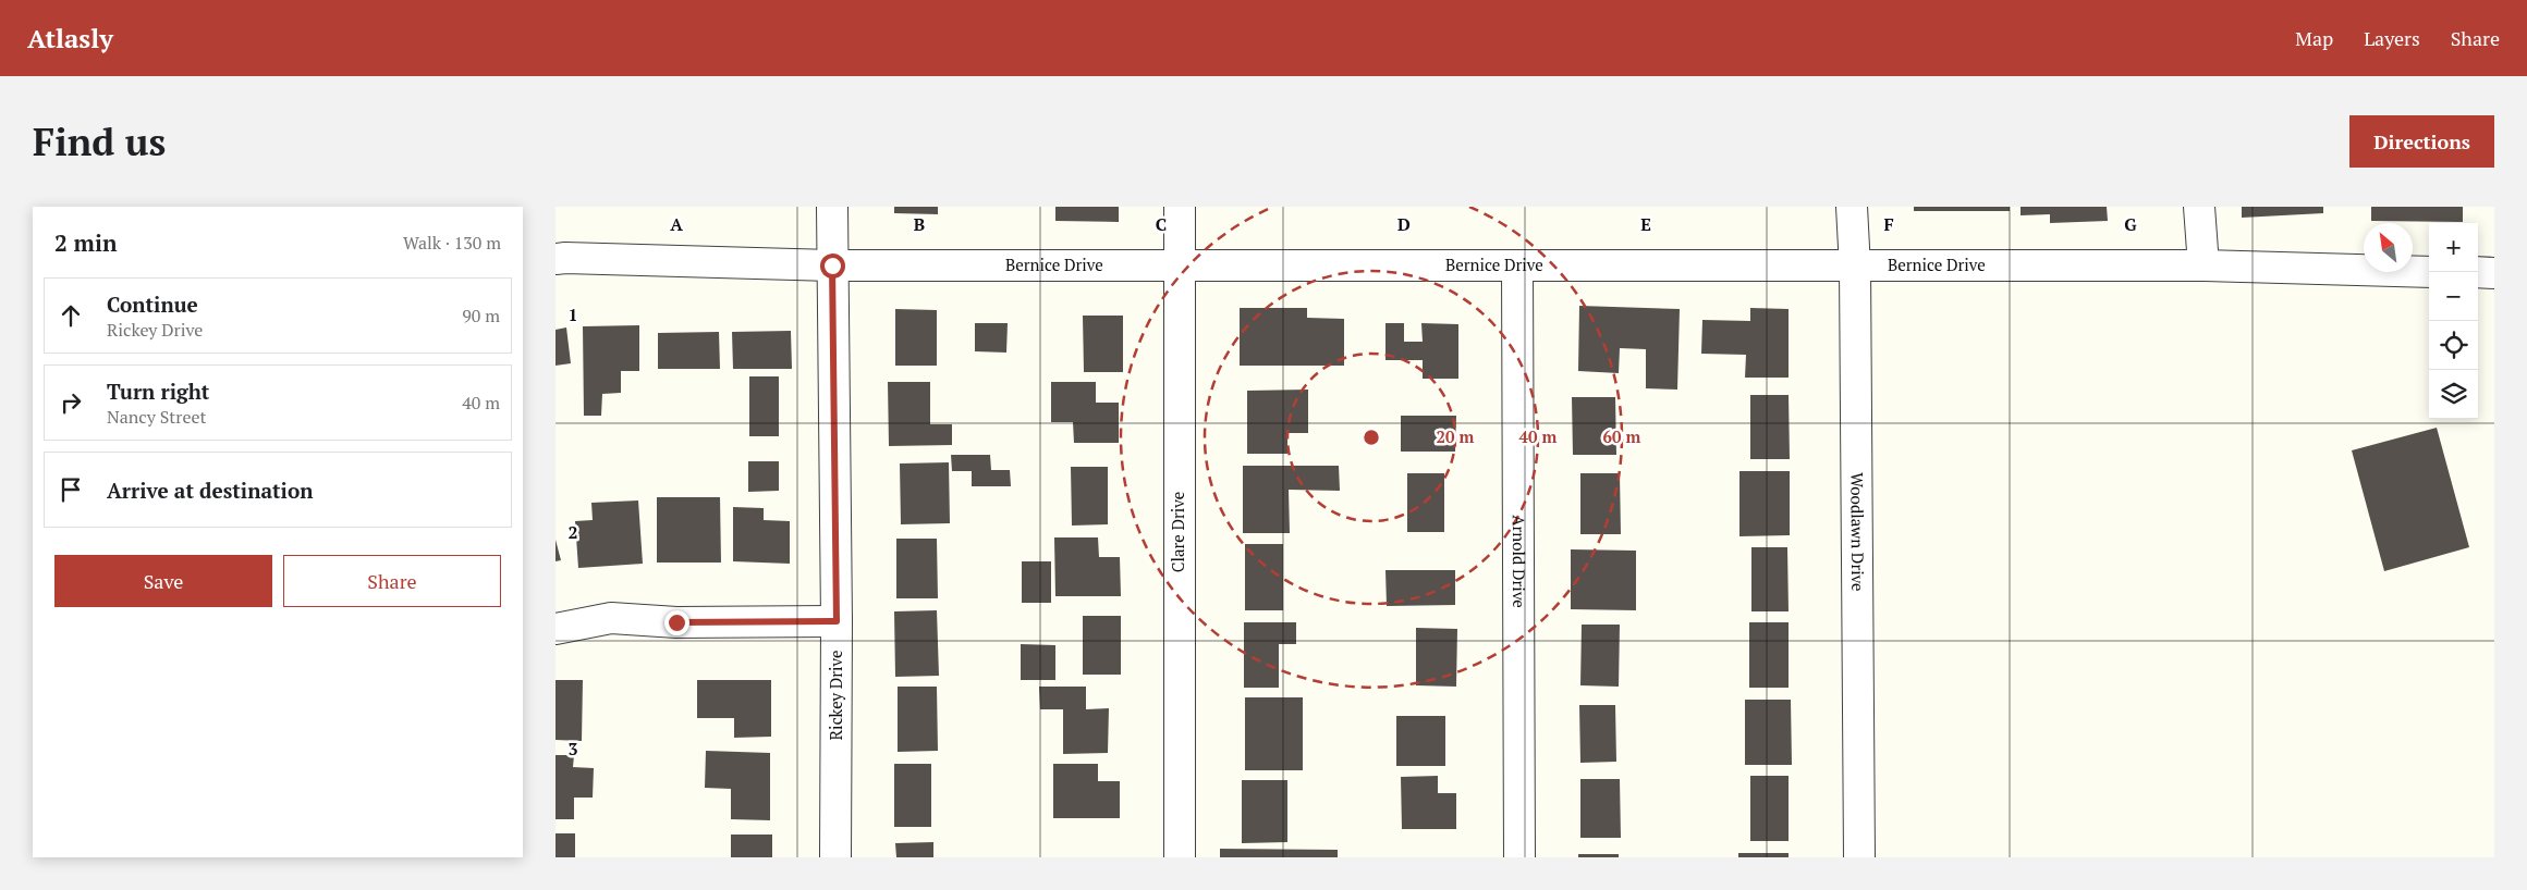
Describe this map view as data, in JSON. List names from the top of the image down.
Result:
{
  "streets": {
    "street": [
      "Bernice Drive",
      "Clare Drive",
      "Woodlawn Drive",
      "Arnold Drive",
      "Rickey Drive"
    ]
  },
  "crossings": [
    ["Bernice Drive", "Clare Drive"],
    ["Bernice Drive", "Woodlawn Drive"],
    ["Bernice Drive", "Arnold Drive"],
    ["Bernice Drive", "Rickey Drive"]
  ],
  "north": "top left",
  "page": {
    "header": "Atlasly",
    "nav": ["Map", "Layers", "Share"],
    "buttons": [
      "Directions",
      ["Save", "Share"]
    ],
    "title": "Find us",
    "heading": ["2 min", "Walk · 130 m"],
    "map_buttons": ["+", "−"],
    "list": [
      ["Continue", "Rickey Drive", "90 m"],
      ["Turn right", "Nancy Street", "40 m"],
      "Arrive at destination"
    ]
  },
  "grid": {
    "columns": [
      "A",
      "B",
      "C",
      "D",
      "E",
      "F",
      "G"
    ],
    "rows": ["1", "2", "3"]
  },
  "rings": ["20 m", "40 m", "60 m"]
}
